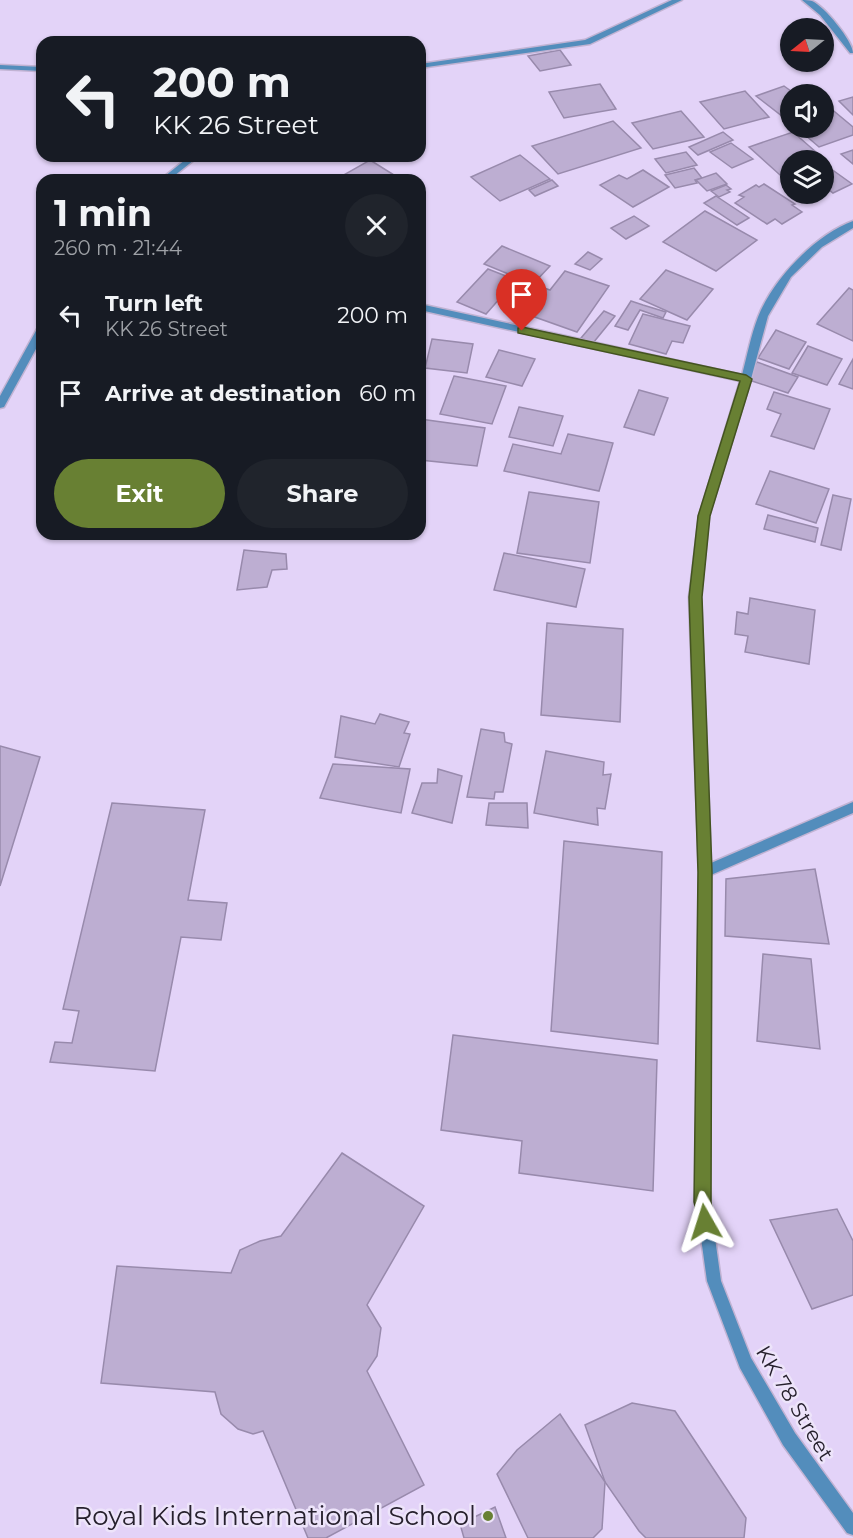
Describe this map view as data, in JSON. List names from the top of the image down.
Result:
{
  "streets": {
    "street": ["KK 78 Street"]
  },
  "places": ["Royal Kids International School"],
  "north": "left",
  "page": {
    "turn": ["200 m", "KK 26 Street"],
    "heading": ["1 min", "260 m · 21:44"],
    "list": [
      {
        "name": "Turn left",
        "note": "KK 26 Street",
        "value": "200 m"
      },
      {
        "name": "Arrive at destination",
        "value": "60 m"
      }
    ],
    "buttons": ["Exit", "Share"]
  }
}
